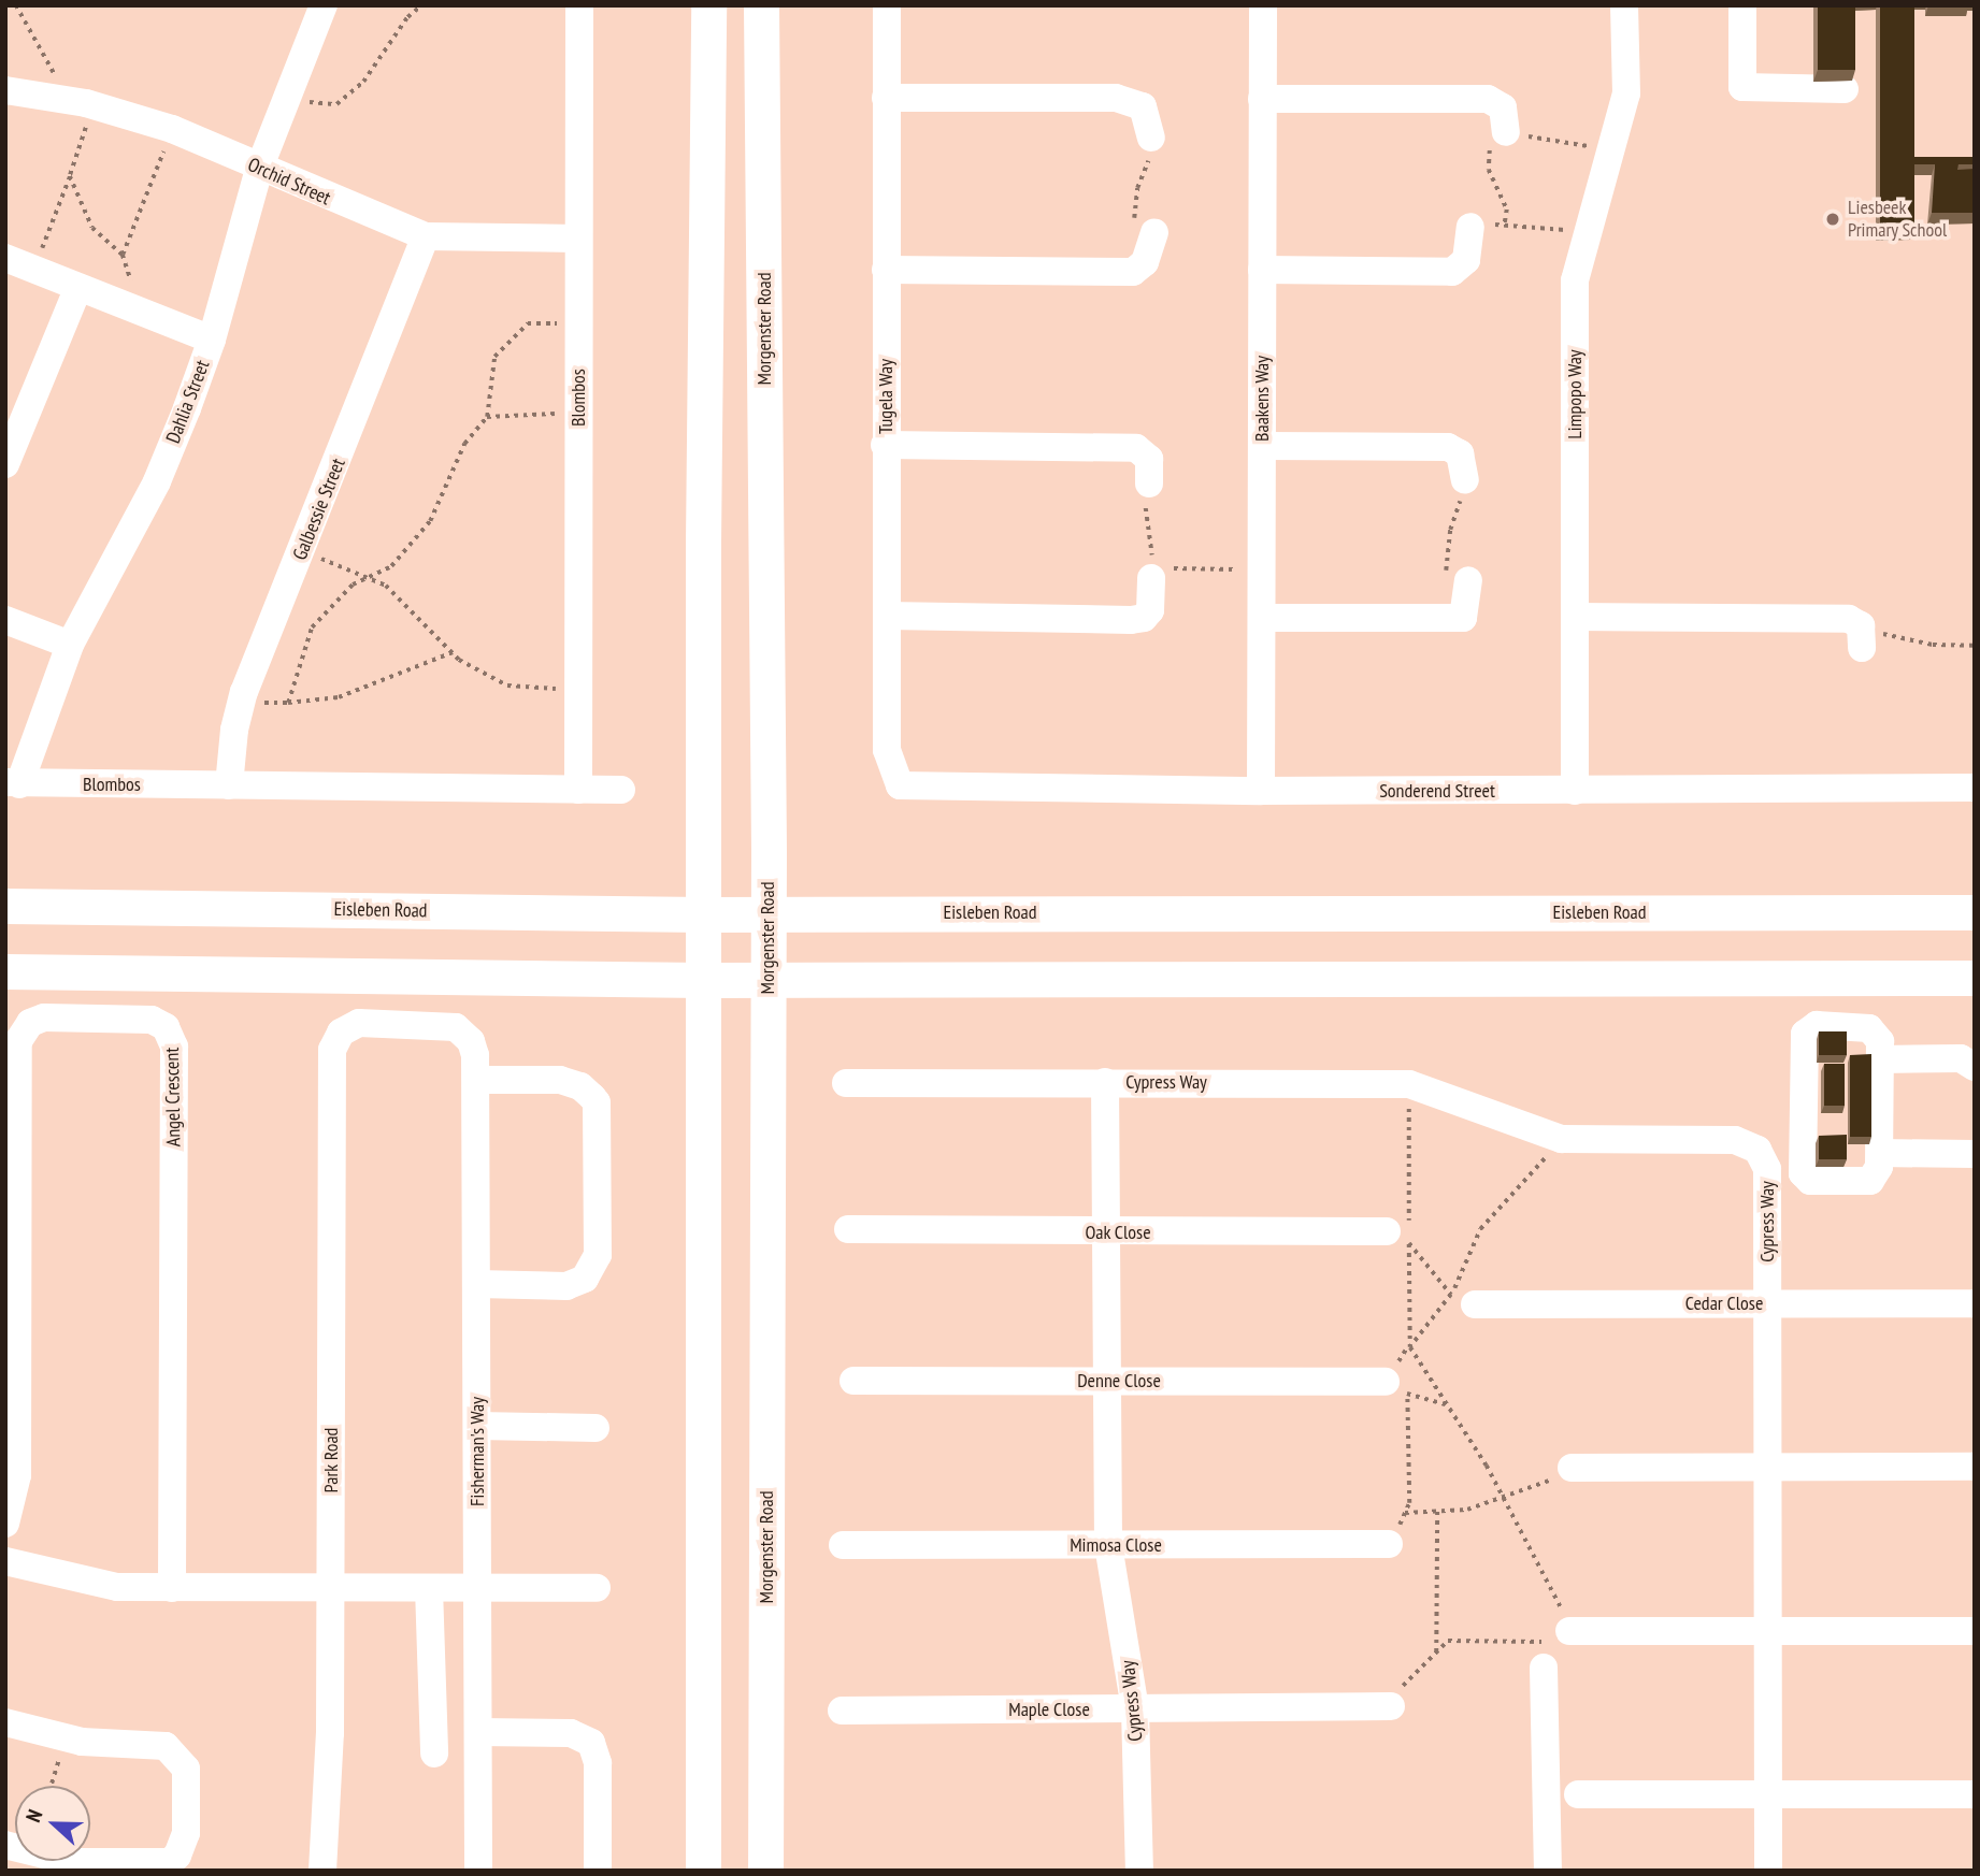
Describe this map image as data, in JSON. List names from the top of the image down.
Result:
{
  "streets": {
    "main road": ["Morgenster Road", "Eisleben Road"],
    "street": [
      "Orchid Street",
      "Limpopo Way",
      "Tugela Way",
      "Blombos",
      "Baakens Way",
      "Dahlia Street",
      "Galbessie Street",
      "Sonderend Street",
      "Cypress Way",
      "Angel Crescent",
      "Oak Close",
      "Cedar Close",
      "Denne Close",
      "Fisherman's Way",
      "Park Road",
      "Mimosa Close",
      "Maple Close"
    ]
  },
  "crossings": [
    ["Orchid Street", "Blombos"],
    ["Orchid Street", "Dahlia Street"],
    ["Orchid Street", "Galbessie Street"],
    ["Morgenster Road", "Eisleben Road"],
    ["Limpopo Way", "Sonderend Street"],
    ["Tugela Way", "Sonderend Street"],
    ["Blombos", "Dahlia Street"],
    ["Blombos", "Galbessie Street"],
    ["Baakens Way", "Sonderend Street"],
    ["Cypress Way", "Oak Close"],
    ["Cypress Way", "Cedar Close"],
    ["Cypress Way", "Denne Close"],
    ["Cypress Way", "Mimosa Close"],
    ["Cypress Way", "Maple Close"],
    ["Fisherman's Way", "Park Road"]
  ],
  "places": ["Liesbeek Primary School"],
  "north": "left"
}
